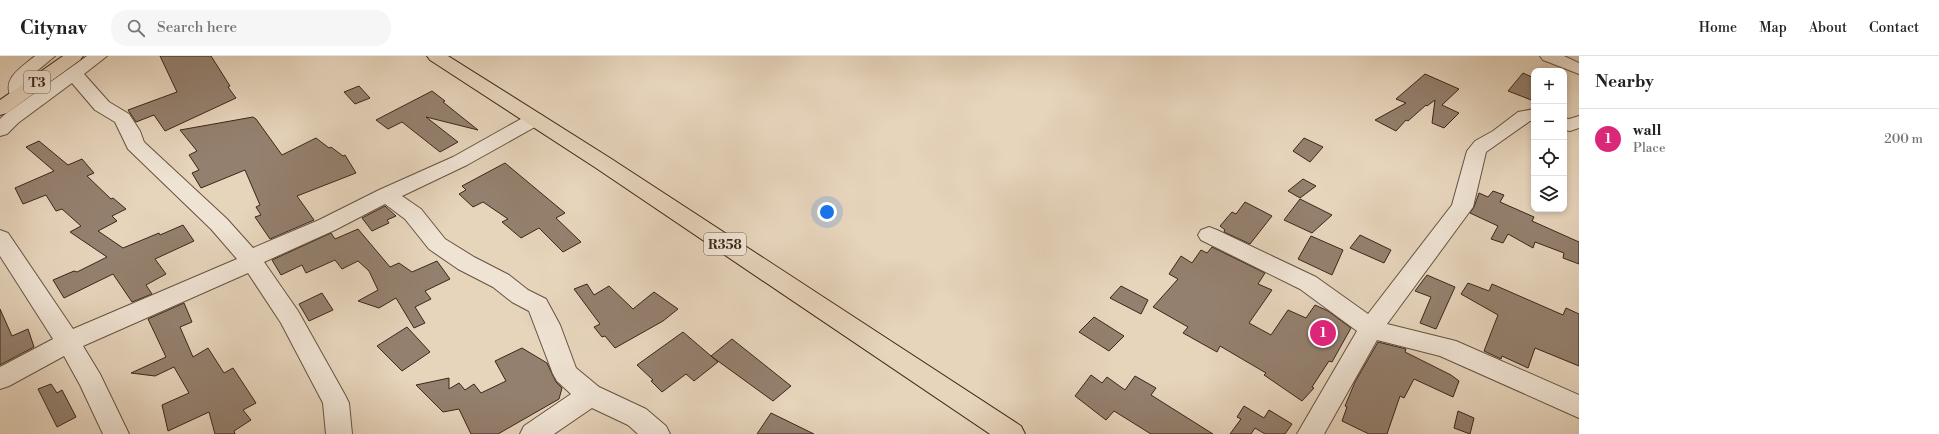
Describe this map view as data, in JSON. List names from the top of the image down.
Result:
{
  "streets": {
    "main road": ["T3", "R358"]
  },
  "page": {
    "header": "Citynav",
    "search": "Search here",
    "nav": [
      "Home",
      "Map",
      "About",
      "Contact"
    ],
    "heading": "Nearby",
    "map_buttons": ["+", "−"],
    "list": [
      {
        "mark": "1",
        "name": "wall",
        "note": "Place",
        "value": "200 m"
      }
    ],
    "pins": "1"
  }
}
